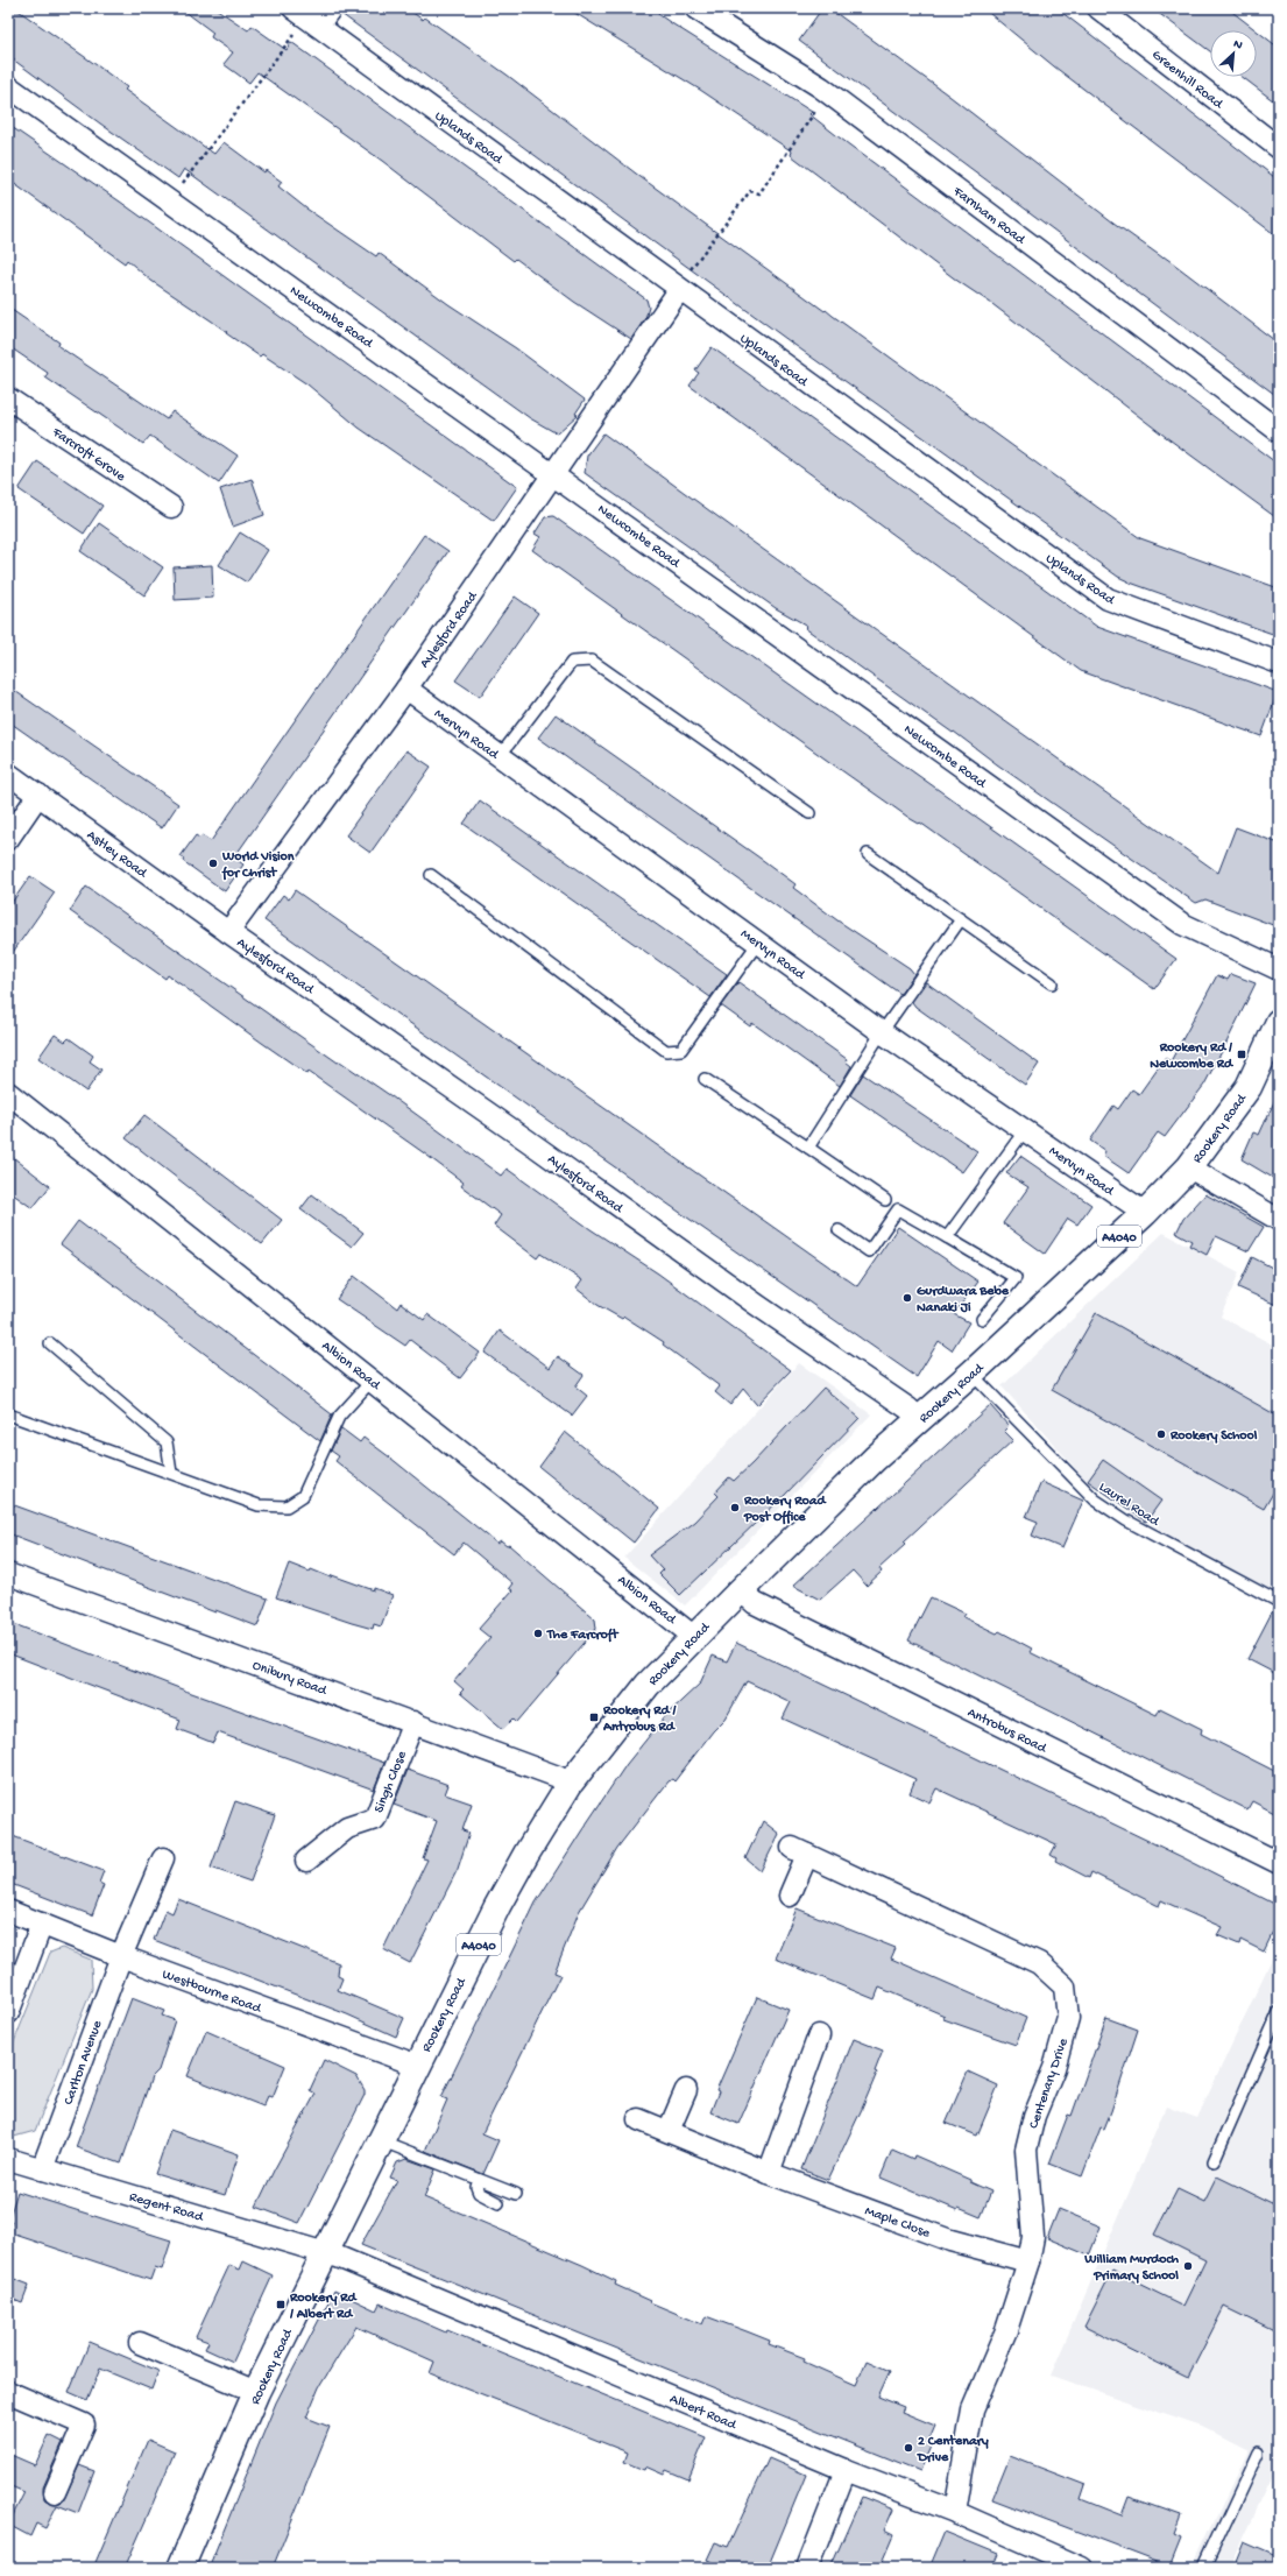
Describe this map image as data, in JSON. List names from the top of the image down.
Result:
{
  "streets": {
    "main road": ["Rookery Road", "A4040"],
    "street": [
      "Greenhill Road",
      "Uplands Road",
      "Farnham Road",
      "Newcombe Road",
      "Farcroft Grove",
      "Aylesford Road",
      "Mervyn Road",
      "Astley Road",
      "Albion Road",
      "Onibury Road",
      "Antrobus Road",
      "Singh Close",
      "Westbourne Road",
      "Carlton Avenue",
      "Centenary Drive",
      "Regent Road",
      "Maple Close",
      "Albert Road"
    ],
    "lane": ["Laurel Road"]
  },
  "crossings": [
    ["Uplands Road", "Aylesford Road"],
    ["Newcombe Road", "Aylesford Road"],
    ["Aylesford Road", "Mervyn Road"],
    ["Aylesford Road", "Astley Road"],
    ["Aylesford Road", "Rookery Road"],
    ["Mervyn Road", "Rookery Road"],
    ["Rookery Road", "Albion Road"],
    ["Rookery Road", "Laurel Road"],
    ["Rookery Road", "Onibury Road"],
    ["Rookery Road", "Antrobus Road"],
    ["Rookery Road", "Westbourne Road"],
    ["Rookery Road", "Regent Road"],
    ["Rookery Road", "Albert Road"],
    ["Onibury Road", "Singh Close"],
    ["Westbourne Road", "Carlton Avenue"],
    ["Carlton Avenue", "Regent Road"],
    ["Centenary Drive", "Maple Close"],
    ["Centenary Drive", "Albert Road"],
    ["Regent Road", "Albert Road"]
  ],
  "places": {
    "other": [
      "World Vision for Christ",
      "Gurdwara Bebe Nanaki Ji",
      "Rookery School",
      "Rookery Road Post Office",
      "The Farcroft",
      "William Murdoch Primary School",
      "2 Centenary Drive"
    ],
    "transit": ["Rookery Rd / Newcombe Rd", "Rookery Rd / Antrobus Rd", "Rookery Rd / Albert Rd"]
  },
  "north": "top right"
}
